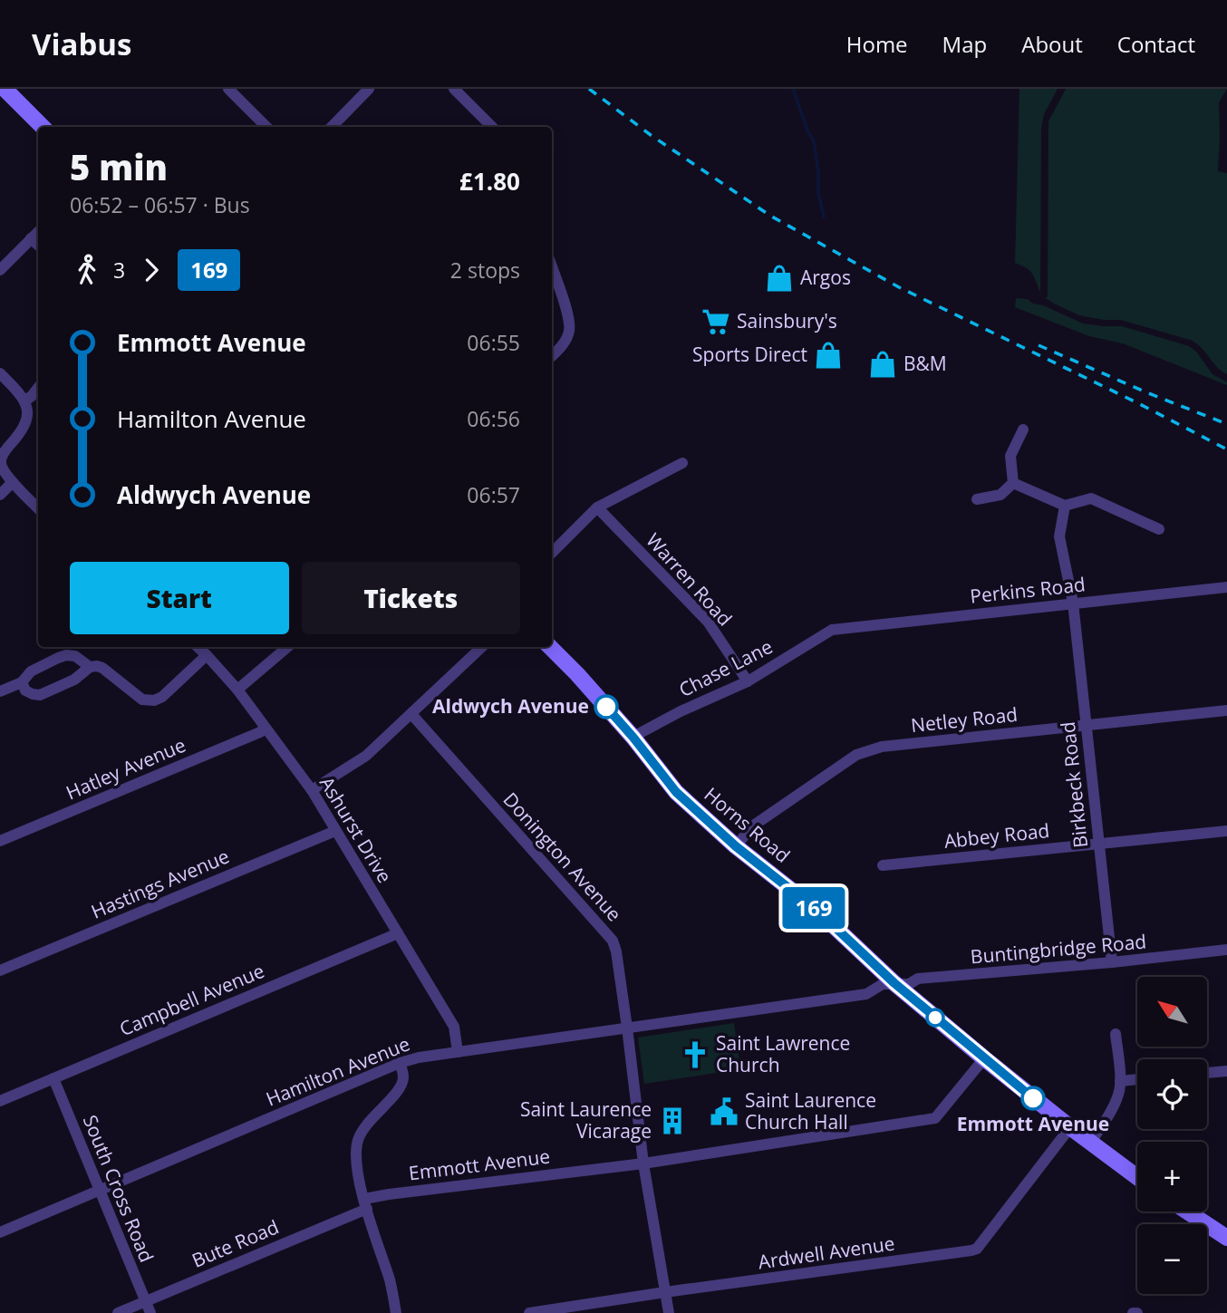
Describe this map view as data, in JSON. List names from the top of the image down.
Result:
{
  "streets": {
    "street": [
      "Warren Road",
      "Perkins Road",
      "Chase Lane",
      "Netley Road",
      "Hatley Avenue",
      "Birkbeck Road",
      "Horns Road",
      "Ashurst Drive",
      "Abbey Road",
      "Donington Avenue",
      "Hastings Avenue",
      "Buntingbridge Road",
      "Campbell Avenue",
      "Hamilton Avenue",
      "Emmott Avenue",
      "South Cross Road",
      "Bute Road",
      "Ardwell Avenue"
    ]
  },
  "crossings": [
    ["Warren Road", "Chase Lane"],
    ["Perkins Road", "Chase Lane"],
    ["Perkins Road", "Birkbeck Road"],
    ["Chase Lane", "Horns Road"],
    ["Netley Road", "Birkbeck Road"],
    ["Netley Road", "Horns Road"],
    ["Hatley Avenue", "Ashurst Drive"],
    ["Birkbeck Road", "Abbey Road"],
    ["Birkbeck Road", "Buntingbridge Road"],
    ["Horns Road", "Buntingbridge Road"],
    ["Horns Road", "Hamilton Avenue"],
    ["Horns Road", "Emmott Avenue"],
    ["Horns Road", "Ardwell Avenue"],
    ["Ashurst Drive", "Hastings Avenue"],
    ["Ashurst Drive", "Campbell Avenue"],
    ["Ashurst Drive", "Hamilton Avenue"],
    ["Donington Avenue", "Hamilton Avenue"],
    ["Donington Avenue", "Emmott Avenue"],
    ["Donington Avenue", "Ardwell Avenue"],
    ["Buntingbridge Road", "Hamilton Avenue"],
    ["Campbell Avenue", "South Cross Road"],
    ["Hamilton Avenue", "South Cross Road"],
    ["Emmott Avenue", "Bute Road"],
    ["South Cross Road", "Bute Road"]
  ],
  "places": {
    "shop": ["Argos", "Sports Direct", "B&M"],
    "supermarket": ["Sainsbury's"],
    "other": ["Aldwych Avenue", "Emmott Avenue"],
    "church": ["Saint Lawrence Church"],
    "public building": ["Saint Laurence Church Hall"],
    "building": ["Saint Laurence Vicarage"]
  },
  "lines": ["bus line 169"],
  "north": "top left",
  "page": {
    "header": "Viabus",
    "nav": [
      "Home",
      "Map",
      "About",
      "Contact"
    ],
    "on_map": "169",
    "heading": ["5 min", "06:52 – 06:57 · Bus", "£1.80"],
    "legs": ["3", "169", "2 stops"],
    "list": [
      {
        "name": "Emmott Avenue",
        "value": "06:55"
      },
      {
        "name": "Hamilton Avenue",
        "value": "06:56"
      },
      {
        "name": "Aldwych Avenue",
        "value": "06:57"
      }
    ],
    "buttons": ["Start", "Tickets"],
    "map_buttons": ["+", "−"]
  }
}
